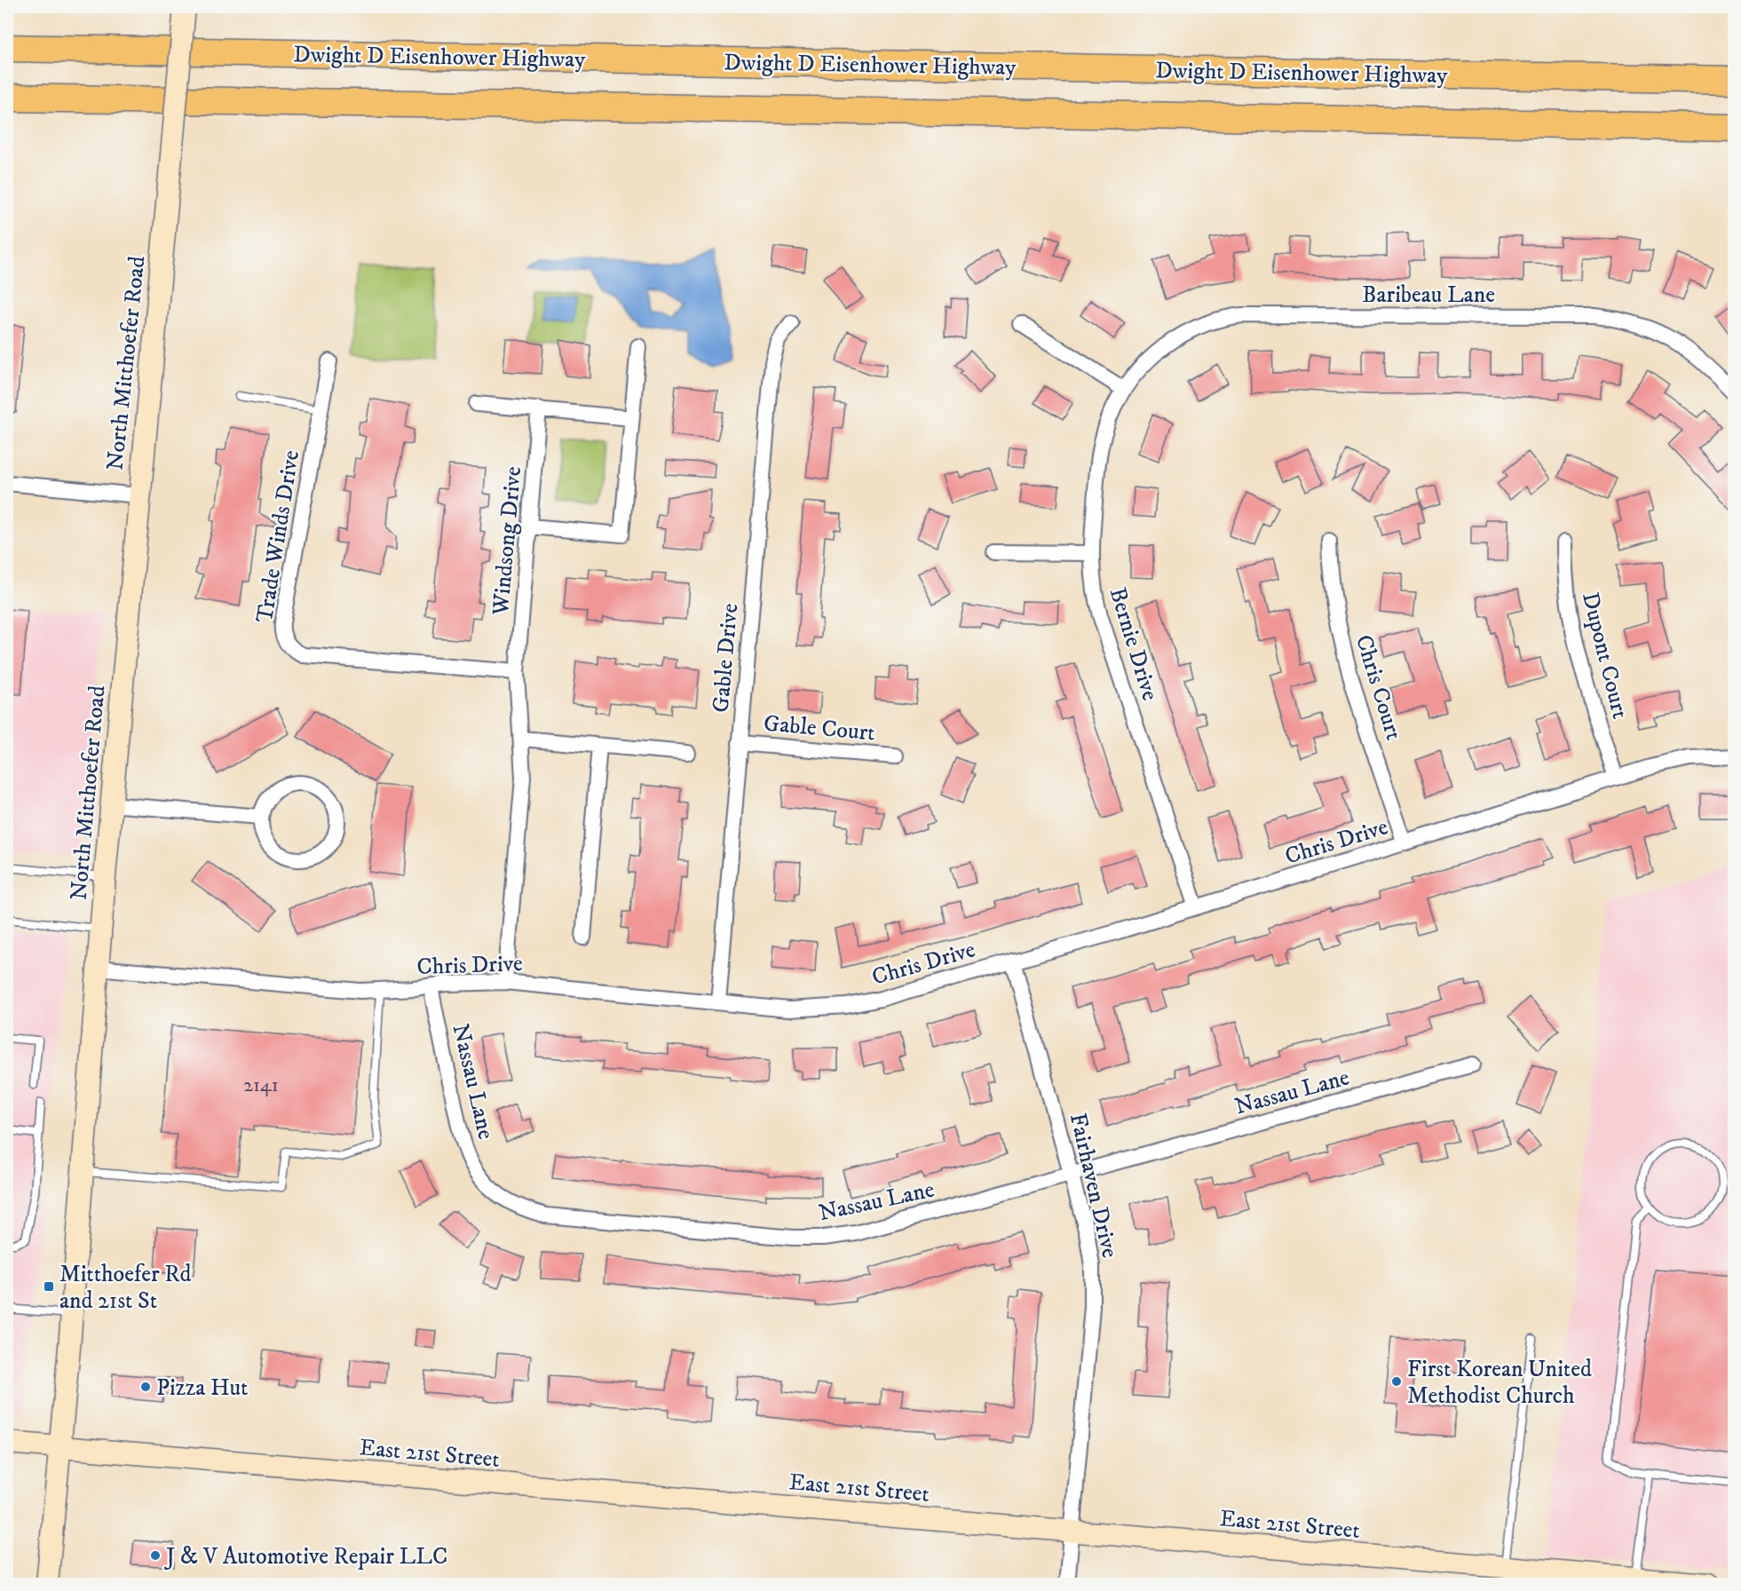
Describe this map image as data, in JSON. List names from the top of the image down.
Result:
{
  "streets": {
    "highway": ["Dwight D Eisenhower Highway"],
    "main road": ["North Mitthoefer Road", "East 21st Street"],
    "street": [
      "Baribeau Lane",
      "Trade Winds Drive",
      "Windsong Drive",
      "Bernie Drive",
      "Dupont Court",
      "Gable Drive",
      "Chris Court",
      "Gable Court",
      "Chris Drive",
      "Nassau Lane",
      "Fairhaven Drive"
    ]
  },
  "crossings": [
    ["Baribeau Lane", "Bernie Drive"],
    ["North Mitthoefer Road", "Chris Drive"],
    ["North Mitthoefer Road", "East 21st Street"],
    ["Trade Winds Drive", "Windsong Drive"],
    ["Windsong Drive", "Chris Drive"],
    ["Bernie Drive", "Chris Drive"],
    ["Dupont Court", "Chris Drive"],
    ["Gable Drive", "Gable Court"],
    ["Gable Drive", "Chris Drive"],
    ["Chris Court", "Chris Drive"],
    ["Chris Drive", "Nassau Lane"],
    ["Chris Drive", "Fairhaven Drive"],
    ["Nassau Lane", "Fairhaven Drive"],
    ["Fairhaven Drive", "East 21st Street"]
  ],
  "places": {
    "transit": ["Mitthoefer Rd and 21st St"],
    "other": ["First Korean United Methodist Church", "Pizza Hut", "J & V Automotive Repair LLC"]
  },
  "house_numbers": ["2141"]
}
